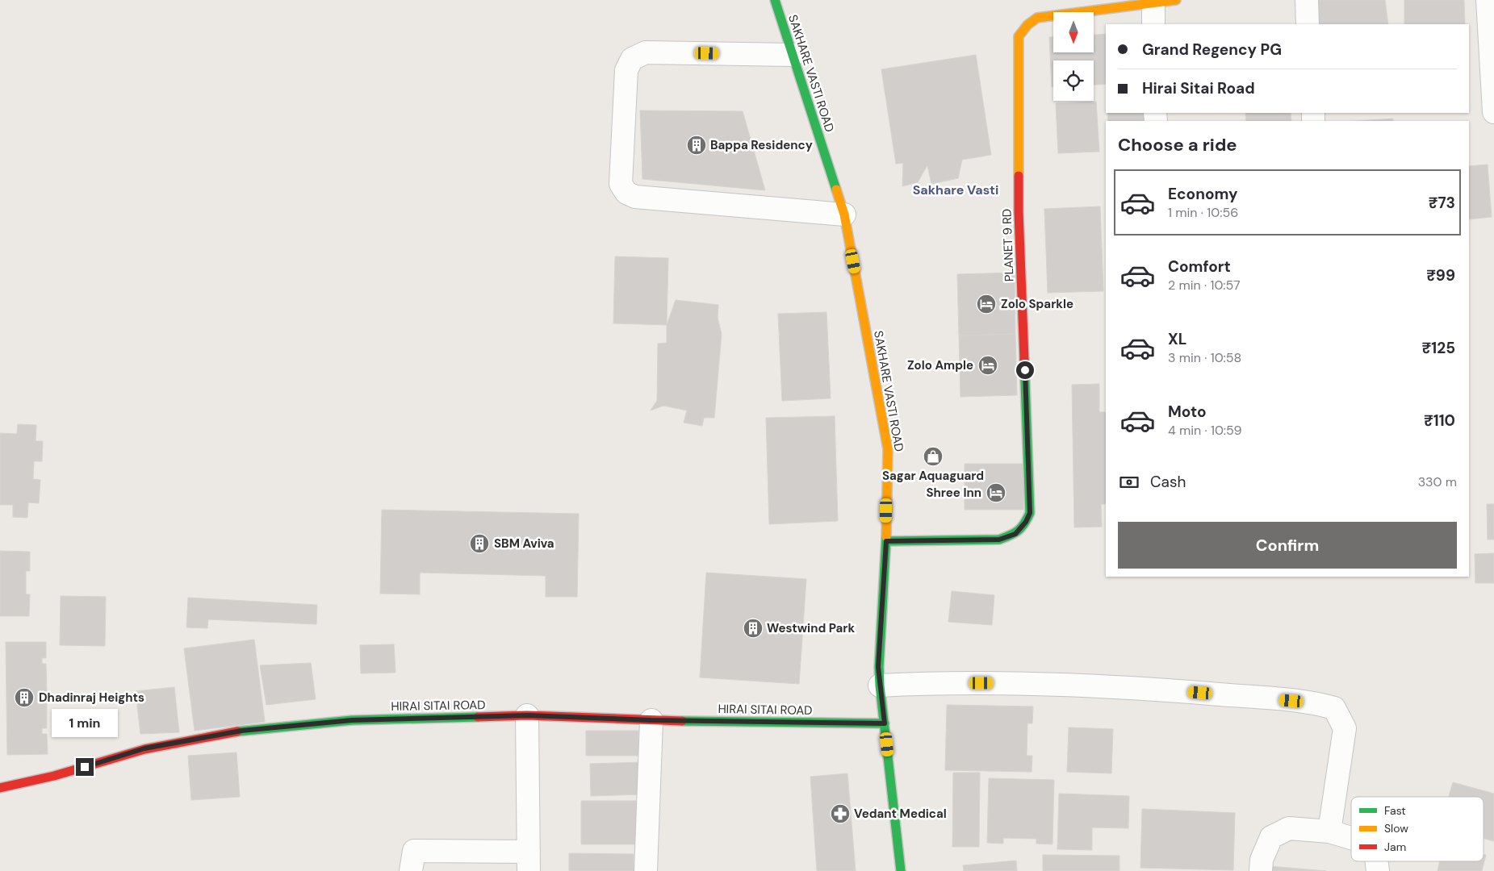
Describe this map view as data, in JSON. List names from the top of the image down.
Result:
{
  "streets": {
    "street": ["SAKHARE VASTI ROAD", "PLANET 9 RD", "HIRAI SITAI ROAD"]
  },
  "crossings": [
    ["SAKHARE VASTI ROAD", "PLANET 9 RD"],
    ["SAKHARE VASTI ROAD", "HIRAI SITAI ROAD"]
  ],
  "districts": ["Sakhare Vasti"],
  "places": {
    "building": [
      "Bappa Residency",
      "SBM Aviva",
      "Westwind Park",
      "Dhadinraj Heights"
    ],
    "hotel": ["Zolo Sparkle", "Zolo Ample", "Shree Inn"],
    "shop": ["Sagar Aquaguard"],
    "pharmacy": ["Vedant Medical"]
  },
  "legend": ["Fast", "Slow", "Jam"],
  "north": "bottom",
  "page": {
    "banner": ["Grand Regency PG", "Hirai Sitai Road"],
    "heading": "Choose a ride",
    "list": [
      {
        "name": "Economy",
        "note": "1 min · 10:56",
        "value": "₹73"
      },
      {
        "name": "Comfort",
        "note": "2 min · 10:57",
        "value": "₹99"
      },
      {
        "name": "XL",
        "note": "3 min · 10:58",
        "value": "₹125"
      },
      {
        "name": "Moto",
        "note": "4 min · 10:59",
        "value": "₹110"
      }
    ],
    "pay": ["Cash", "330 m"],
    "buttons": "Confirm",
    "bubble": "1 min"
  }
}
